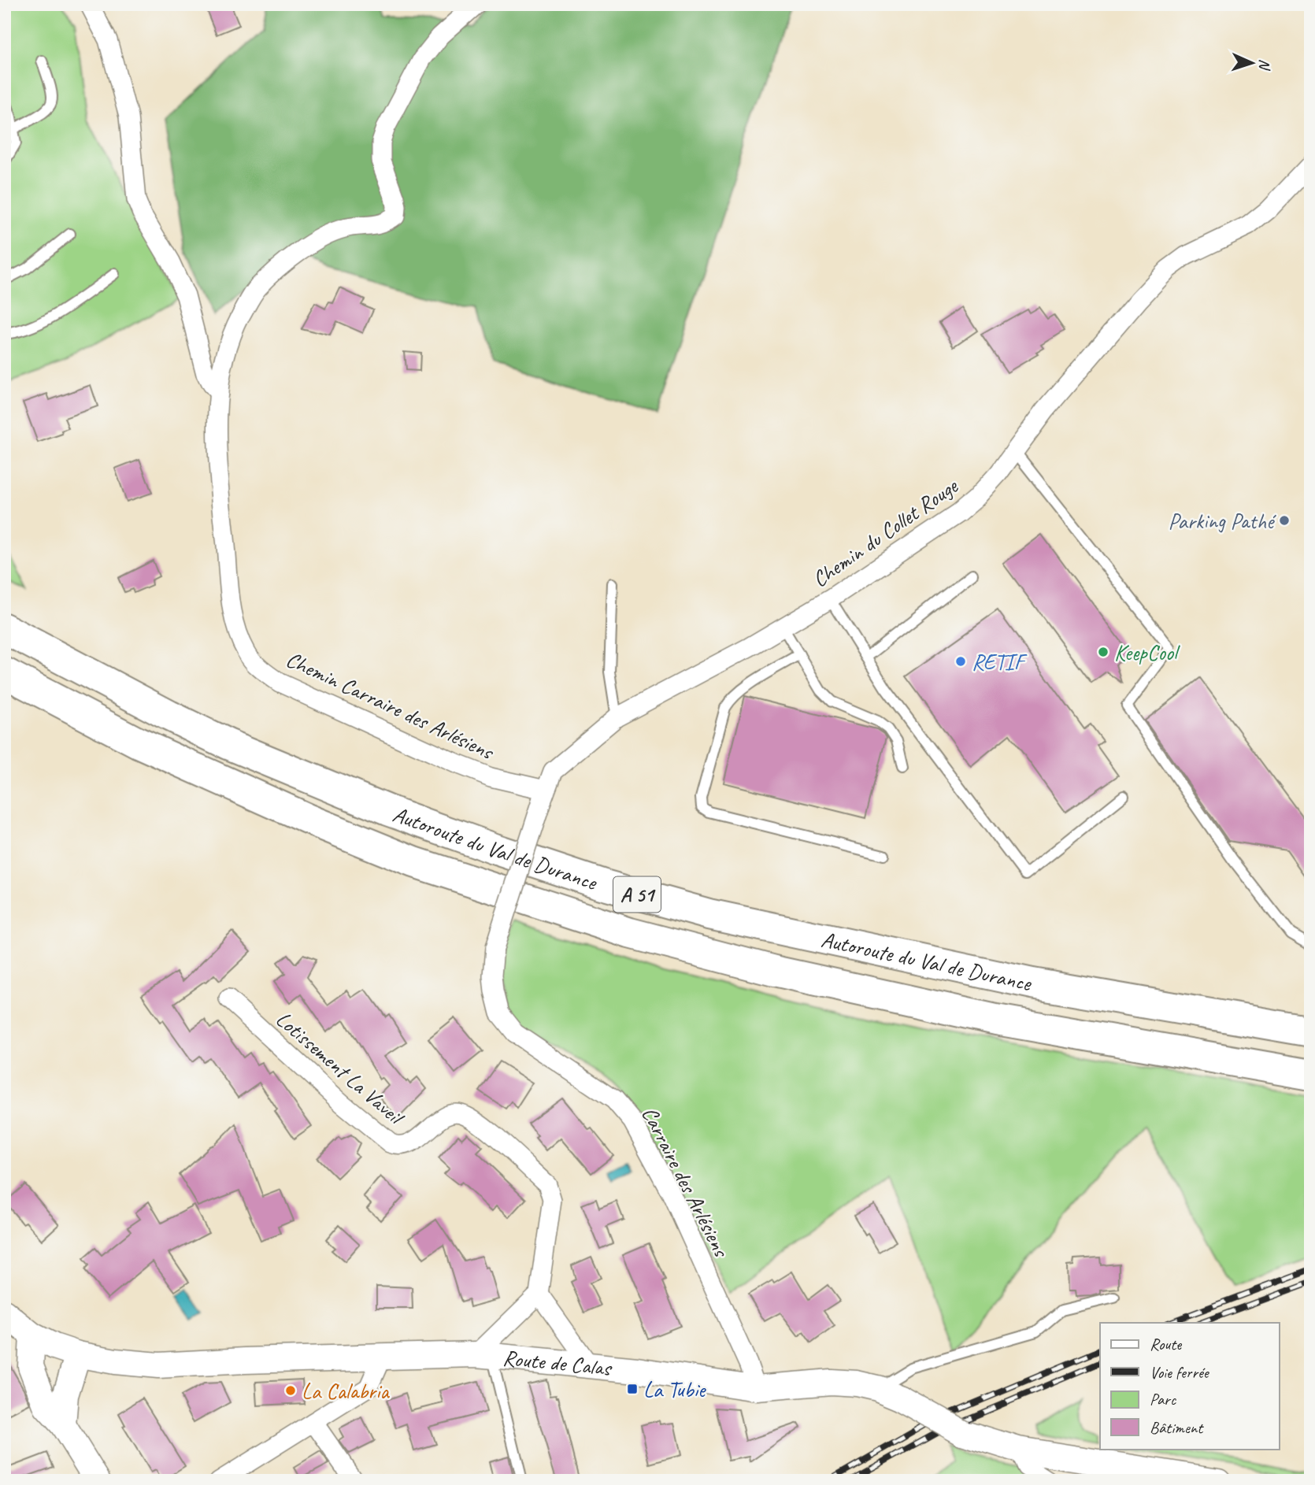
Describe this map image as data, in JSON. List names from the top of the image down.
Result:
{
  "streets": {
    "highway": ["Autoroute du Val de Durance", "A 51"],
    "main road": ["Route de Calas"],
    "street": [
      "Chemin du Collet Rouge",
      "Chemin Carraire des Arlésiens",
      "Lotissement La Vaveil",
      "Carraire des Arlésiens"
    ]
  },
  "crossings": [
    ["Chemin du Collet Rouge", "Chemin Carraire des Arlésiens"],
    ["Chemin du Collet Rouge", "Carraire des Arlésiens"],
    ["Chemin Carraire des Arlésiens", "Carraire des Arlésiens"],
    ["Carraire des Arlésiens", "Route de Calas"]
  ],
  "places": {
    "other": [
      "Parking Pathé",
      "KeepCool",
      "RETIF",
      "La Calabria"
    ],
    "transit": ["La Tubie"]
  },
  "legend": [
    "Route",
    "Voie ferrée",
    "Parc",
    "Bâtiment"
  ],
  "north": "right"
}
